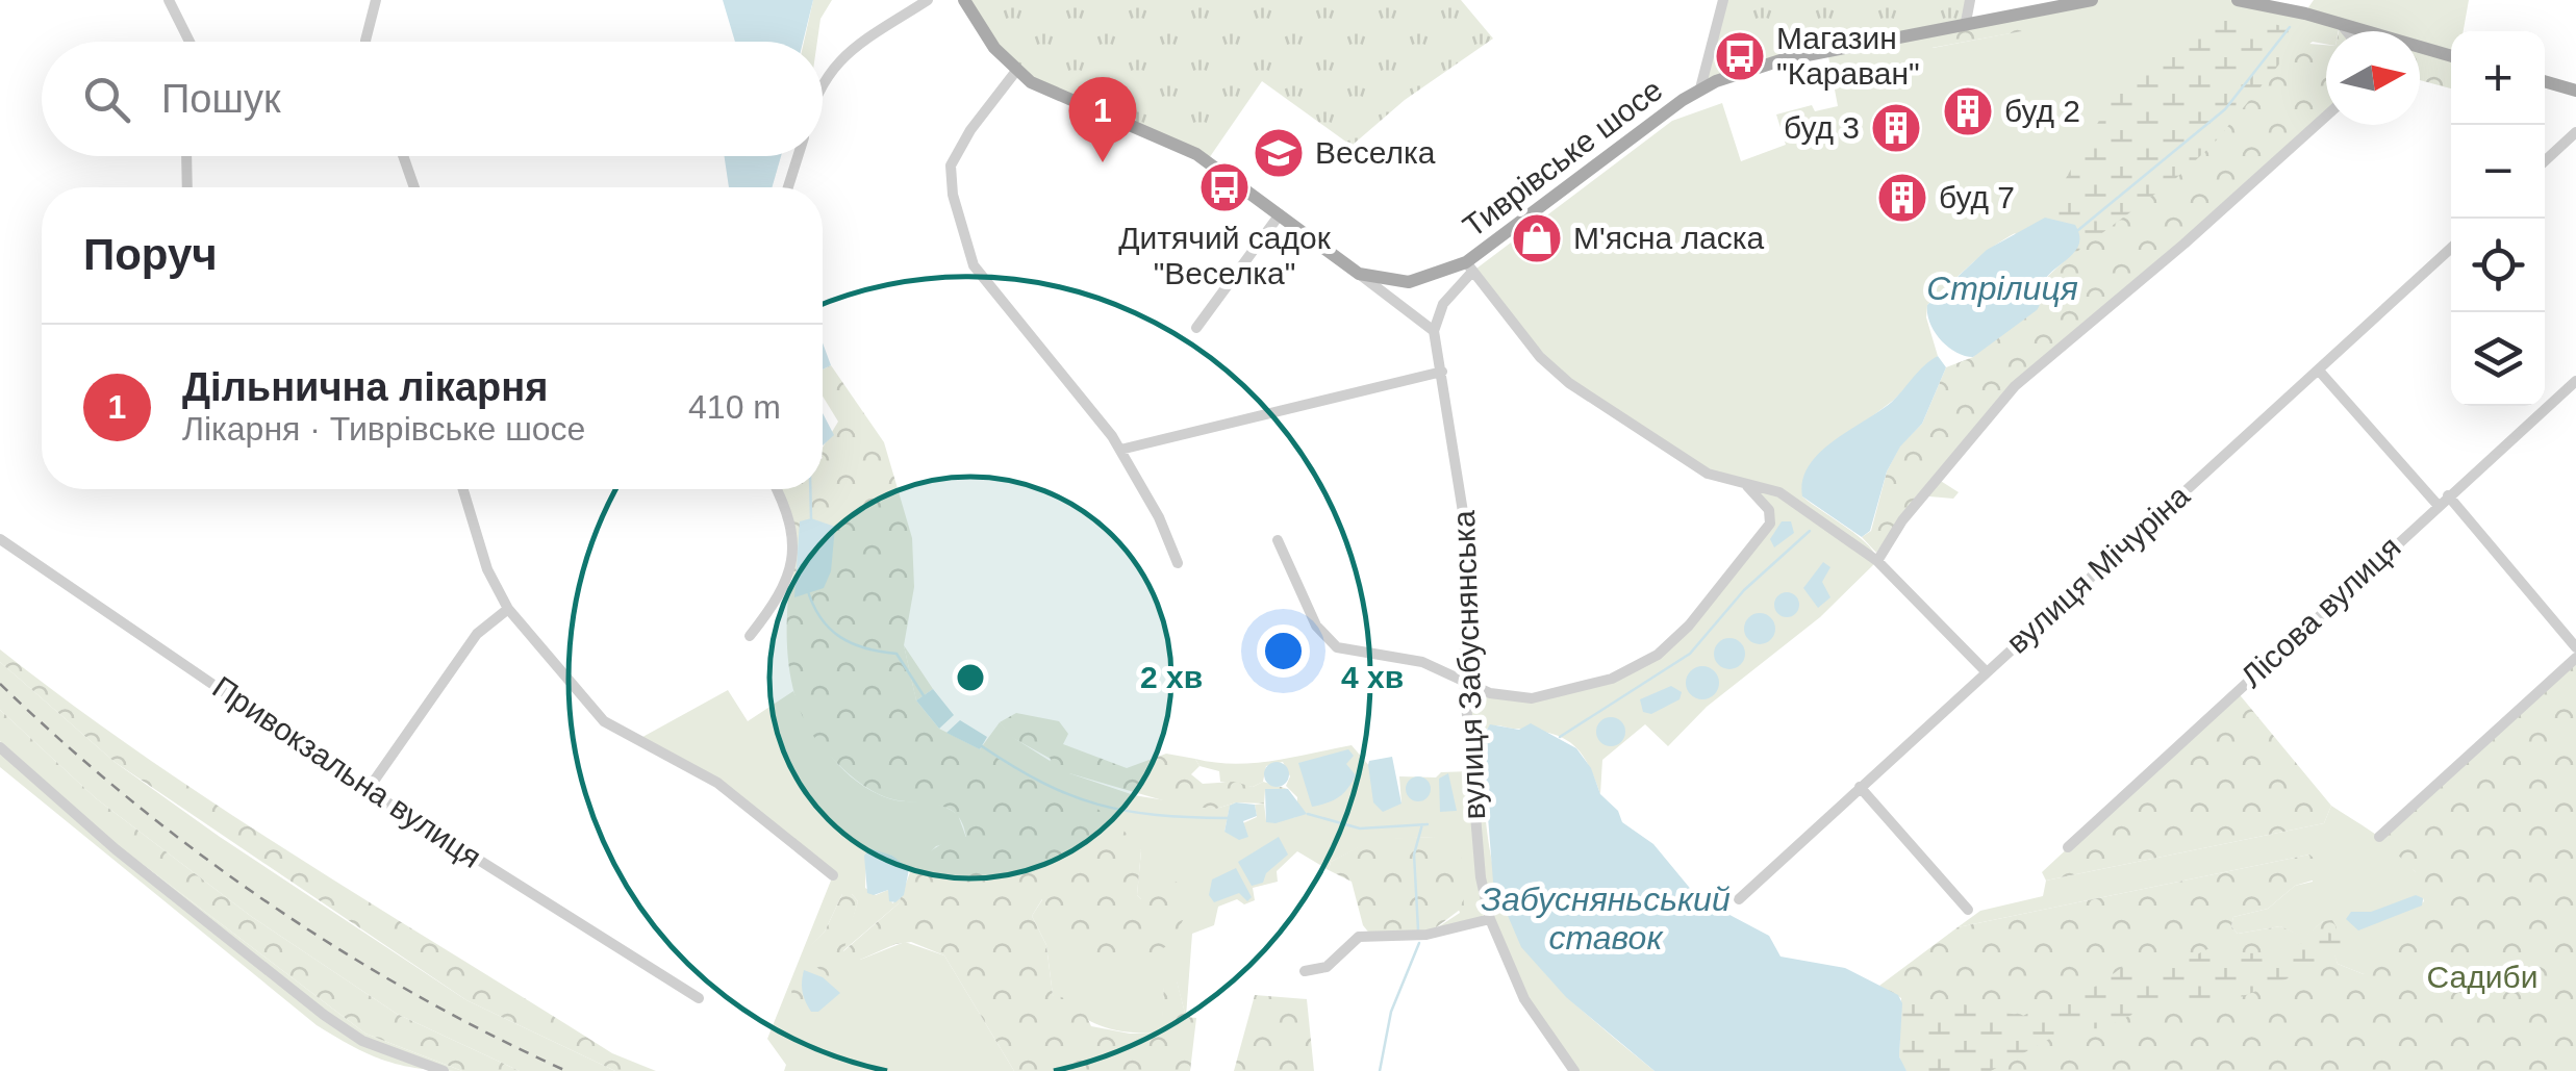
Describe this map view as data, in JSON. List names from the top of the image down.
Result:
{
  "streets": {
    "main road": ["Тиврівське шосе"],
    "street": [
      "вулиця Мічуріна",
      "Лісова вулиця",
      "вулиця Забуснянська",
      "Привокзальна вулиця"
    ]
  },
  "water": ["Стрілиця", "Забусняньський ставок"],
  "parks": ["Садиби"],
  "places": {
    "bus stop": ["Магазин \"Караван\"", "Дитячий садок \"Веселка\""],
    "building": ["буд 2", "буд 3", "буд 7"],
    "school or university": ["Веселка"],
    "shop": ["М'ясна ласка"]
  },
  "north": "right",
  "page": {
    "map_buttons": ["+", "−"],
    "search": "Пошук",
    "pins": "1",
    "heading": "Поруч",
    "list": [
      {
        "mark": "1",
        "name": "Дільнична лікарня",
        "note": "Лікарня · Тиврівське шосе",
        "value": "410 m"
      }
    ]
  },
  "rings": ["2 хв", "4 хв"]
}
